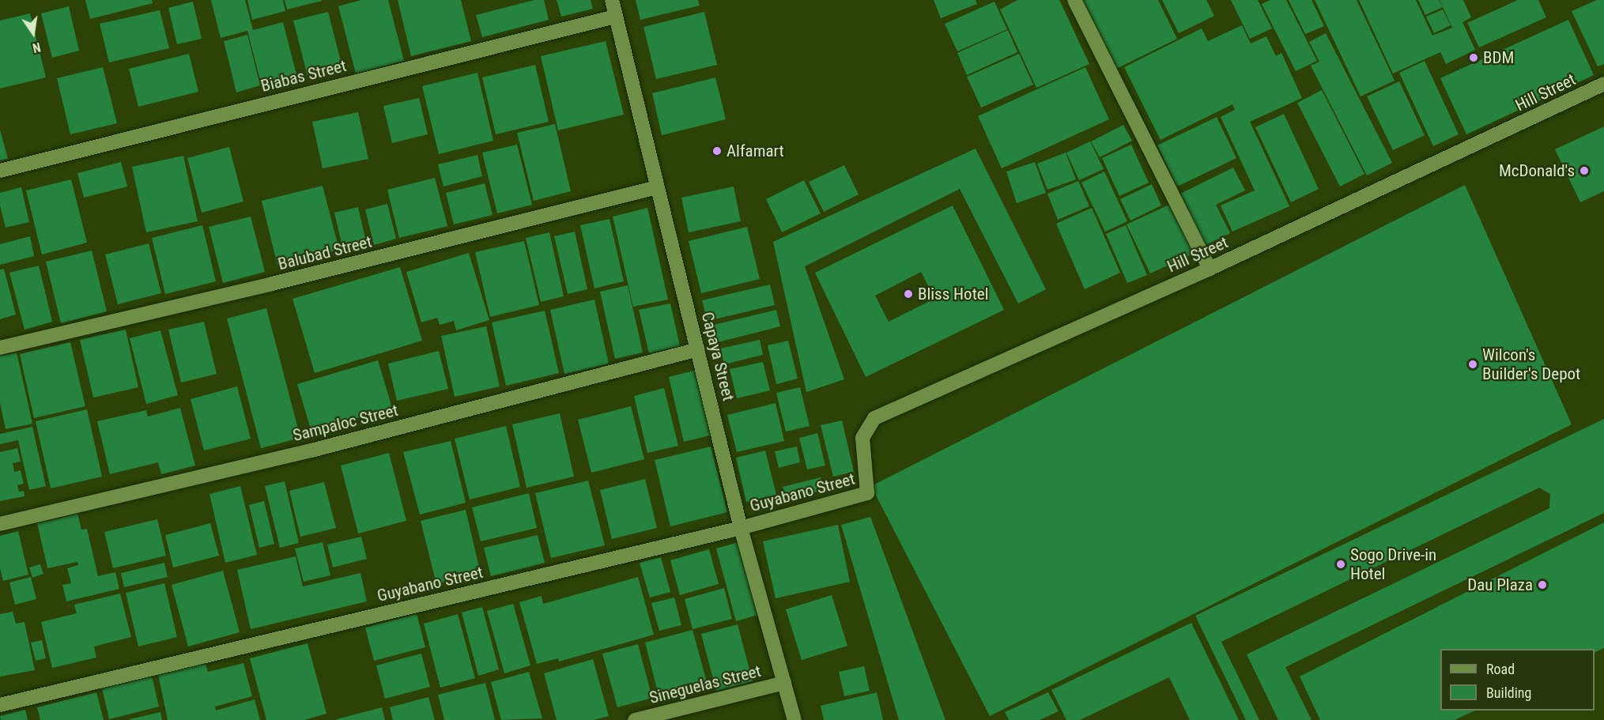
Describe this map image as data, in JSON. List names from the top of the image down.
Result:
{
  "streets": {
    "street": [
      "Biabas Street",
      "Hill Street",
      "Balubad Street",
      "Capaya Street",
      "Sampaloc Street",
      "Guyabano Street",
      "Sineguelas Street"
    ]
  },
  "crossings": [
    ["Biabas Street", "Capaya Street"],
    ["Hill Street", "Guyabano Street"],
    ["Balubad Street", "Capaya Street"],
    ["Capaya Street", "Sampaloc Street"],
    ["Capaya Street", "Guyabano Street"],
    ["Capaya Street", "Sineguelas Street"]
  ],
  "places": [
    "BDM",
    "Alfamart",
    "McDonald's",
    "Bliss Hotel",
    "Wilcon's Builder's Depot",
    "Sogo Drive-in Hotel",
    "Dau Plaza"
  ],
  "legend": ["Road", "Building"],
  "north": "bottom"
}
